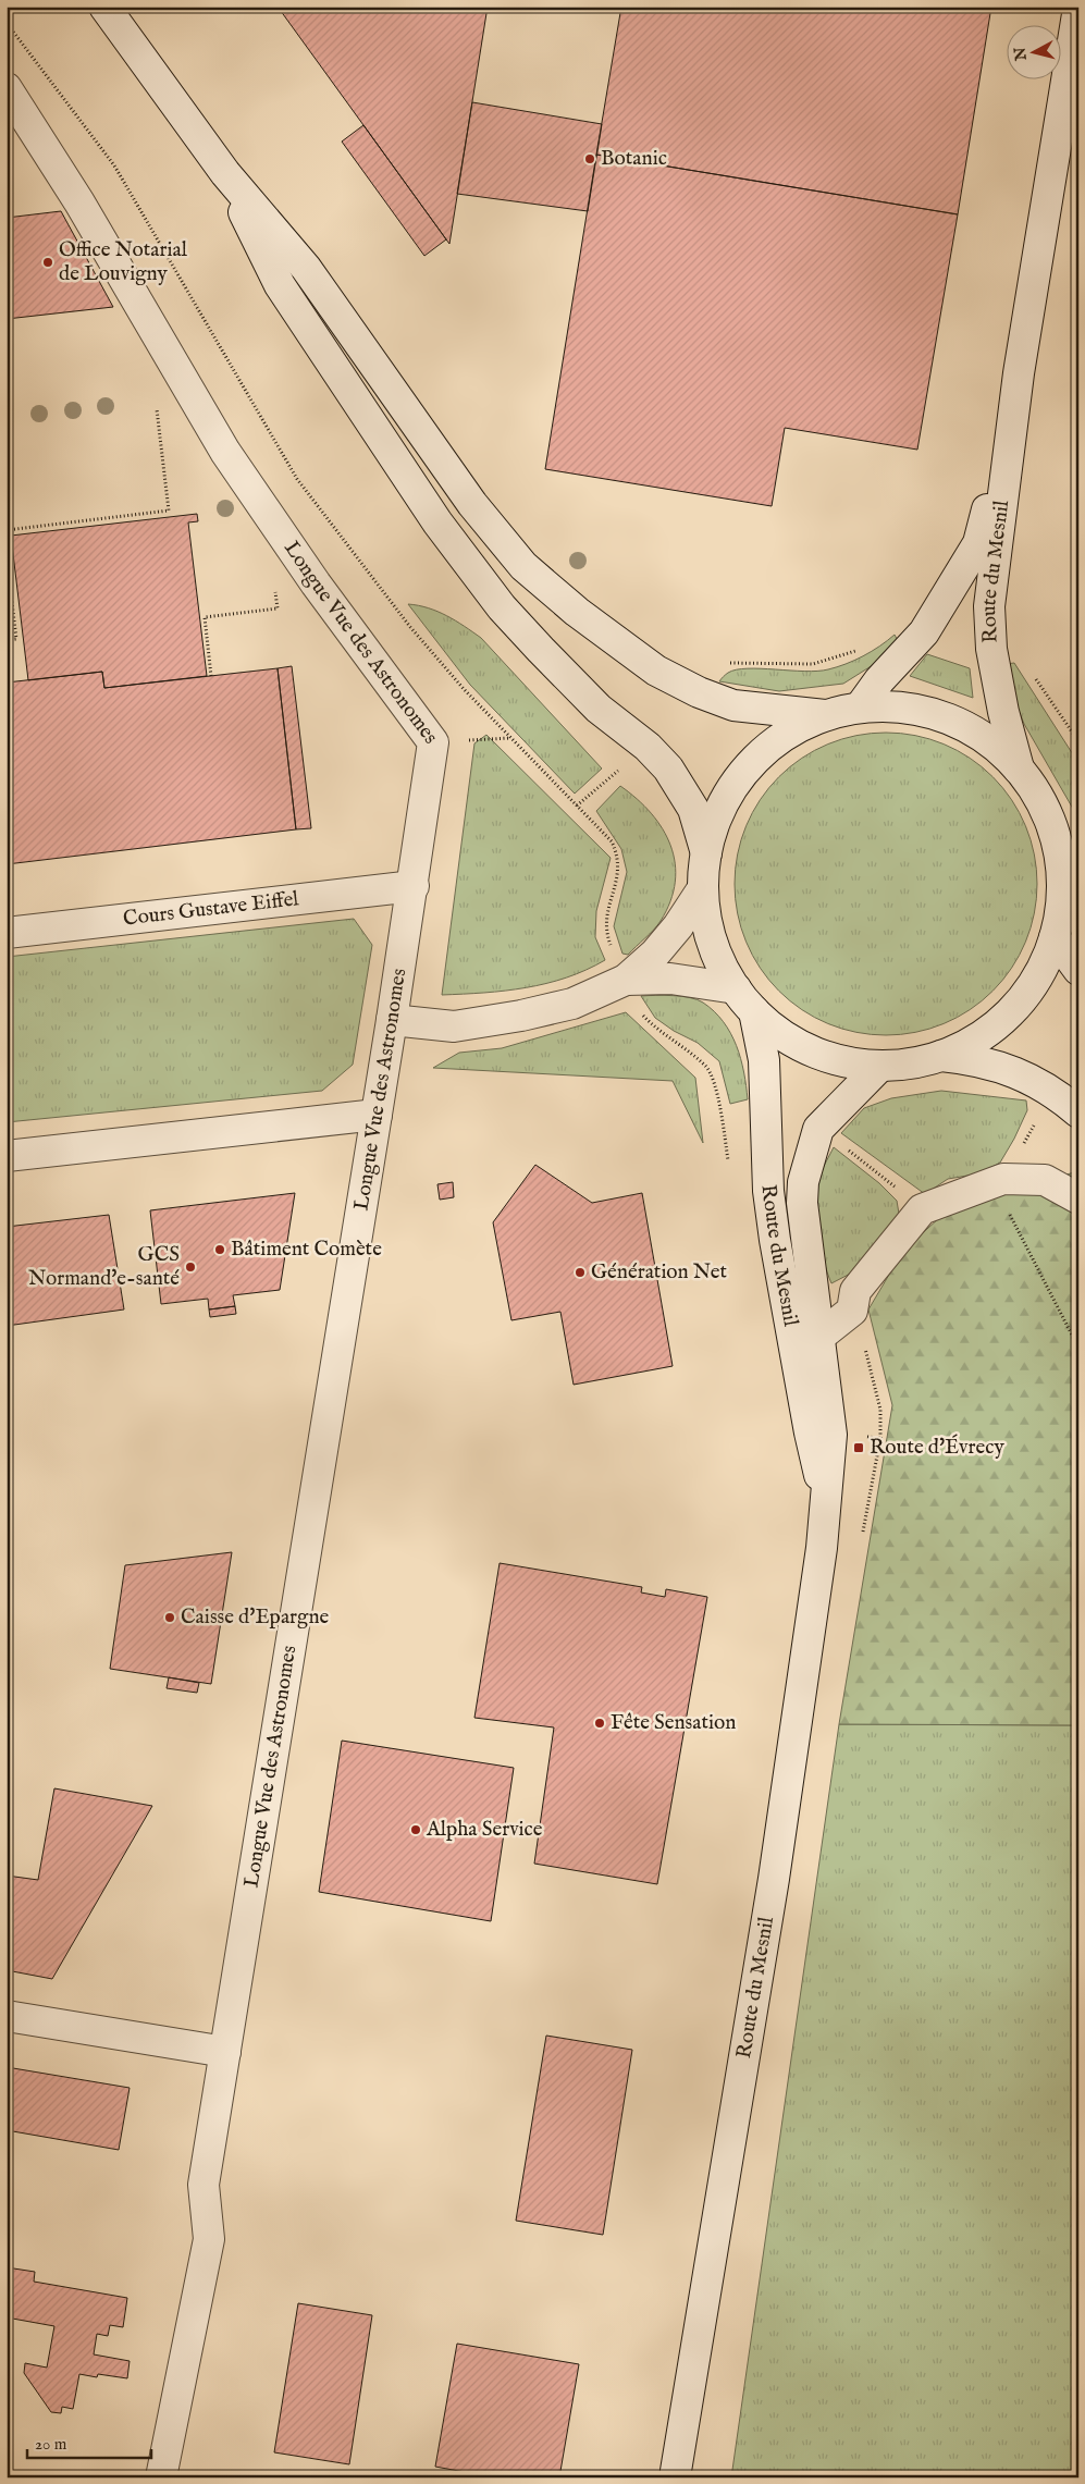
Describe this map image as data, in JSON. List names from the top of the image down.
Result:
{
  "streets": {
    "street": ["Route du Mesnil", "Longue Vue des Astronomes", "Cours Gustave Eiffel"]
  },
  "crossings": [
    ["Longue Vue des Astronomes", "Cours Gustave Eiffel"]
  ],
  "places": {
    "other": [
      "Botanic",
      "Office Notarial de Louvigny",
      "Bâtiment Comète",
      "GCS Normand'e-santé",
      "Génération Net",
      "Caisse d'Epargne",
      "Fête Sensation",
      "Alpha Service"
    ],
    "transit": ["Route d'Évrecy"]
  },
  "scale_bar": "20 m",
  "north": "left"
}
